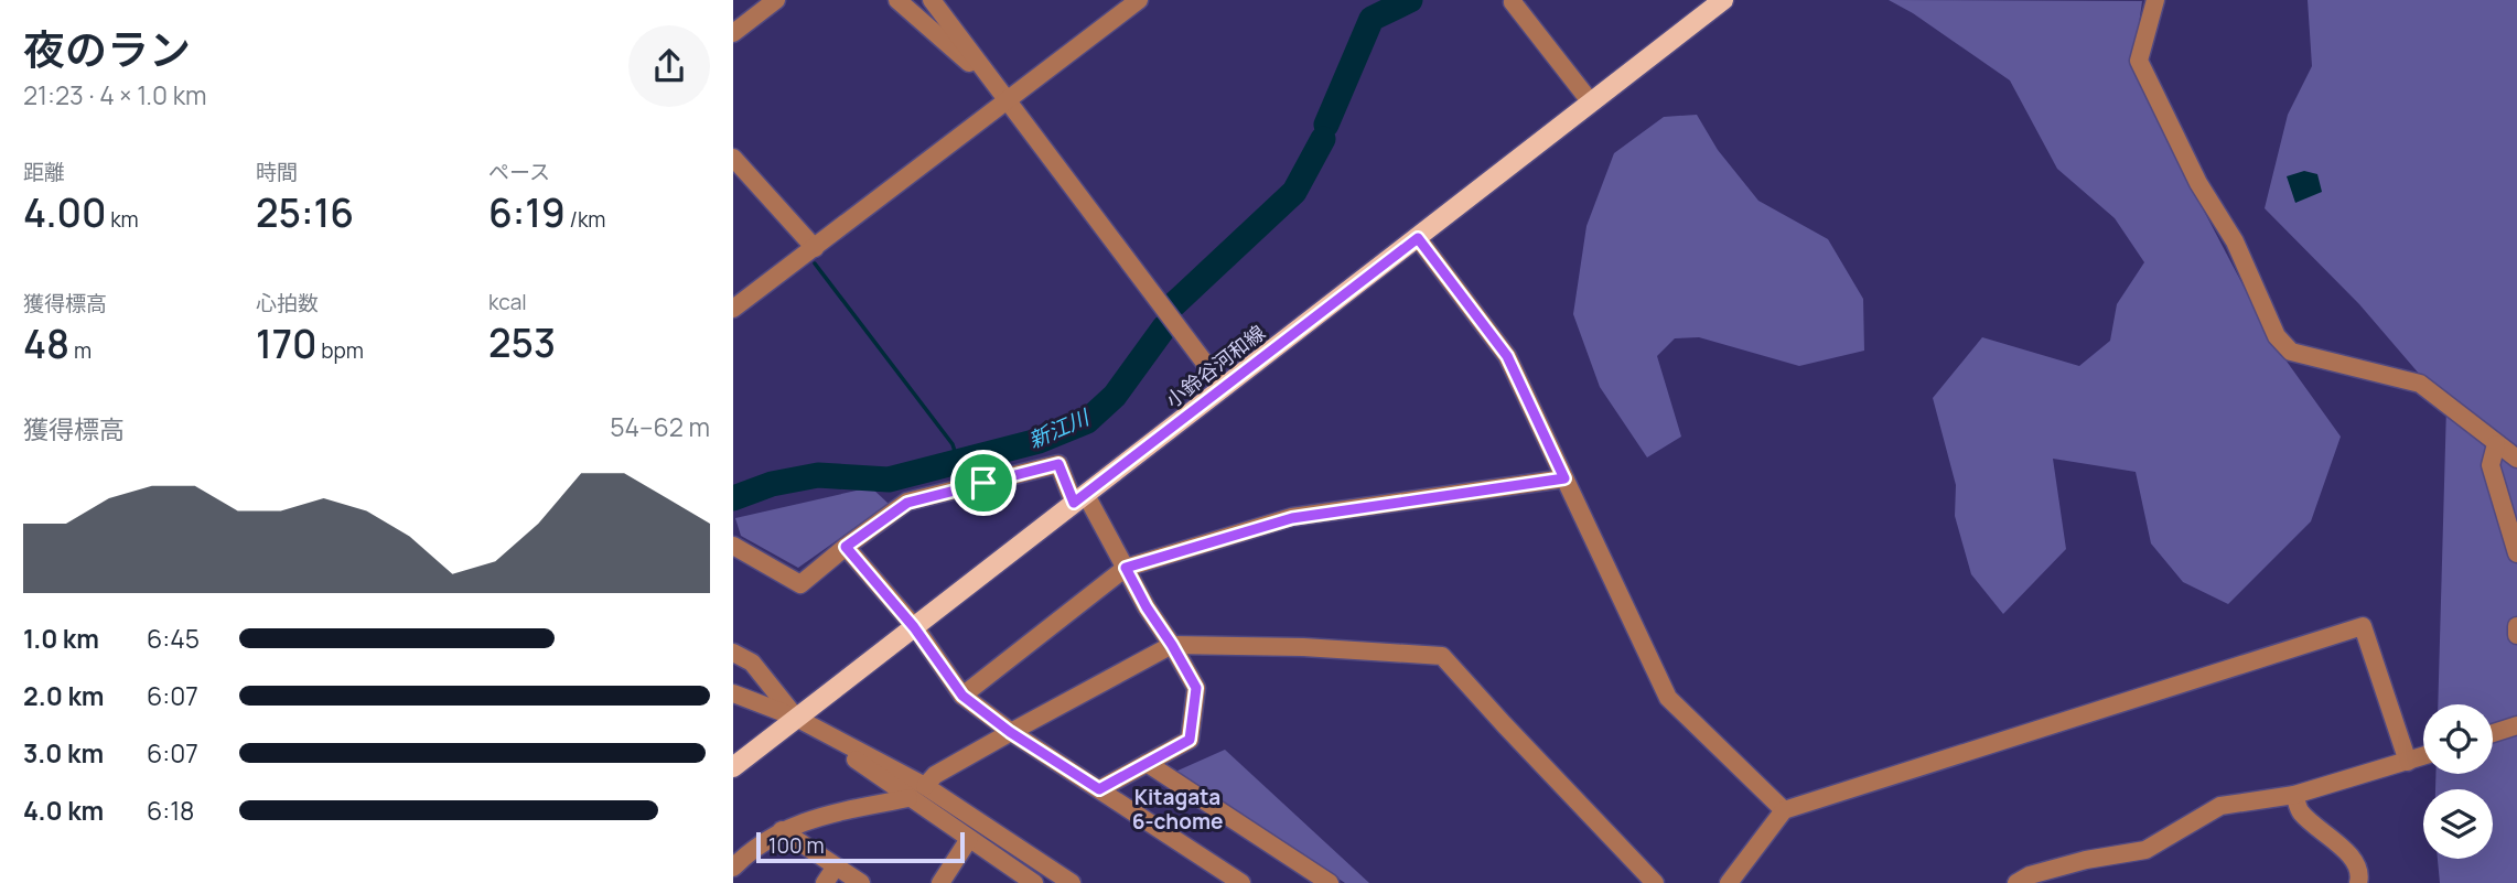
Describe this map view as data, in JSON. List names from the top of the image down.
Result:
{
  "streets": {
    "main road": ["小鈴谷河和線"]
  },
  "districts": ["Kitagata 6-chome"],
  "water": ["新江川"],
  "scale_bar": "100 m",
  "page": {
    "heading": ["夜のラン", "21:23 · 4 × 1.0 km"],
    "stats": [
      ["距離", "4.00 km"],
      ["時間", "25:16"],
      ["ペース", "6:19 /km"],
      ["獲得標高", "48 m"],
      ["心拍数", "170 bpm"],
      ["kcal", "253"]
    ],
    "chart": ["獲得標高", "54–62 m"],
    "list": [
      {
        "name": "1.0 km",
        "note": "6:45"
      },
      {
        "name": "2.0 km",
        "note": "6:07"
      },
      {
        "name": "3.0 km",
        "note": "6:07"
      },
      {
        "name": "4.0 km",
        "note": "6:18"
      }
    ],
    "scale": "100 m"
  }
}
